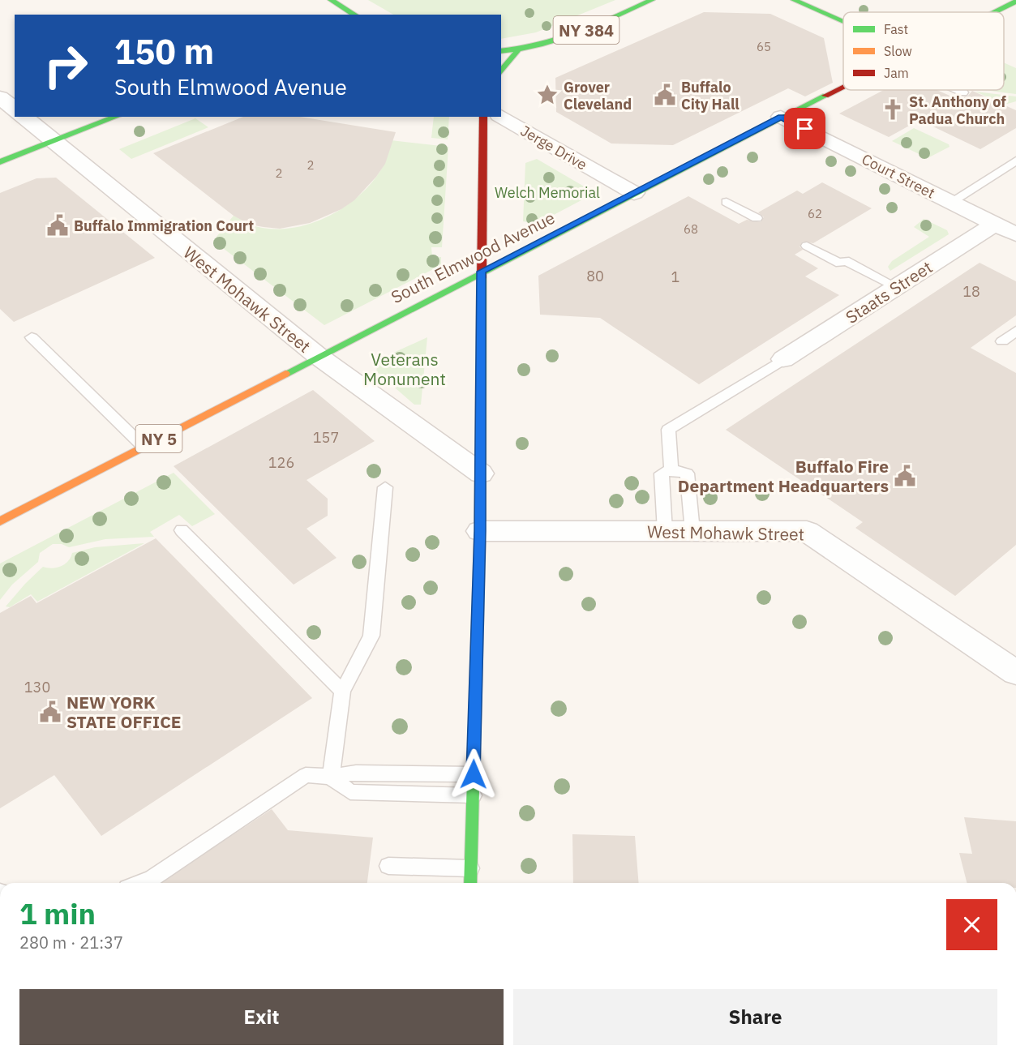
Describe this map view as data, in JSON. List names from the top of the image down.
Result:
{
  "streets": {
    "main road": ["NY 384", "South Elmwood Avenue", "NY 5"],
    "street": [
      "Jerge Drive",
      "Court Street",
      "Staats Street",
      "West Mohawk Street"
    ]
  },
  "crossings": [
    ["Jerge Drive", "South Elmwood Avenue"],
    ["Court Street", "South Elmwood Avenue"],
    ["Court Street", "Staats Street"],
    ["South Elmwood Avenue", "West Mohawk Street"]
  ],
  "parks": ["Welch Memorial", "Veterans Monument"],
  "places": {
    "place": ["Grover Cleveland"],
    "public building": [
      "Buffalo City Hall",
      "Buffalo Immigration Court",
      "Buffalo Fire Department Headquarters",
      "NEW YORK STATE OFFICE"
    ],
    "church": ["St. Anthony of Padua Church"]
  },
  "house_numbers": [
    "65",
    "2",
    "2",
    "62",
    "68",
    "80",
    "1",
    "18",
    "157",
    "126",
    "130"
  ],
  "legend": ["Fast", "Slow", "Jam"],
  "page": {
    "turn": ["150 m", "South Elmwood Avenue"],
    "heading": ["1 min", "280 m · 21:37"],
    "buttons": ["Exit", "Share"]
  }
}
